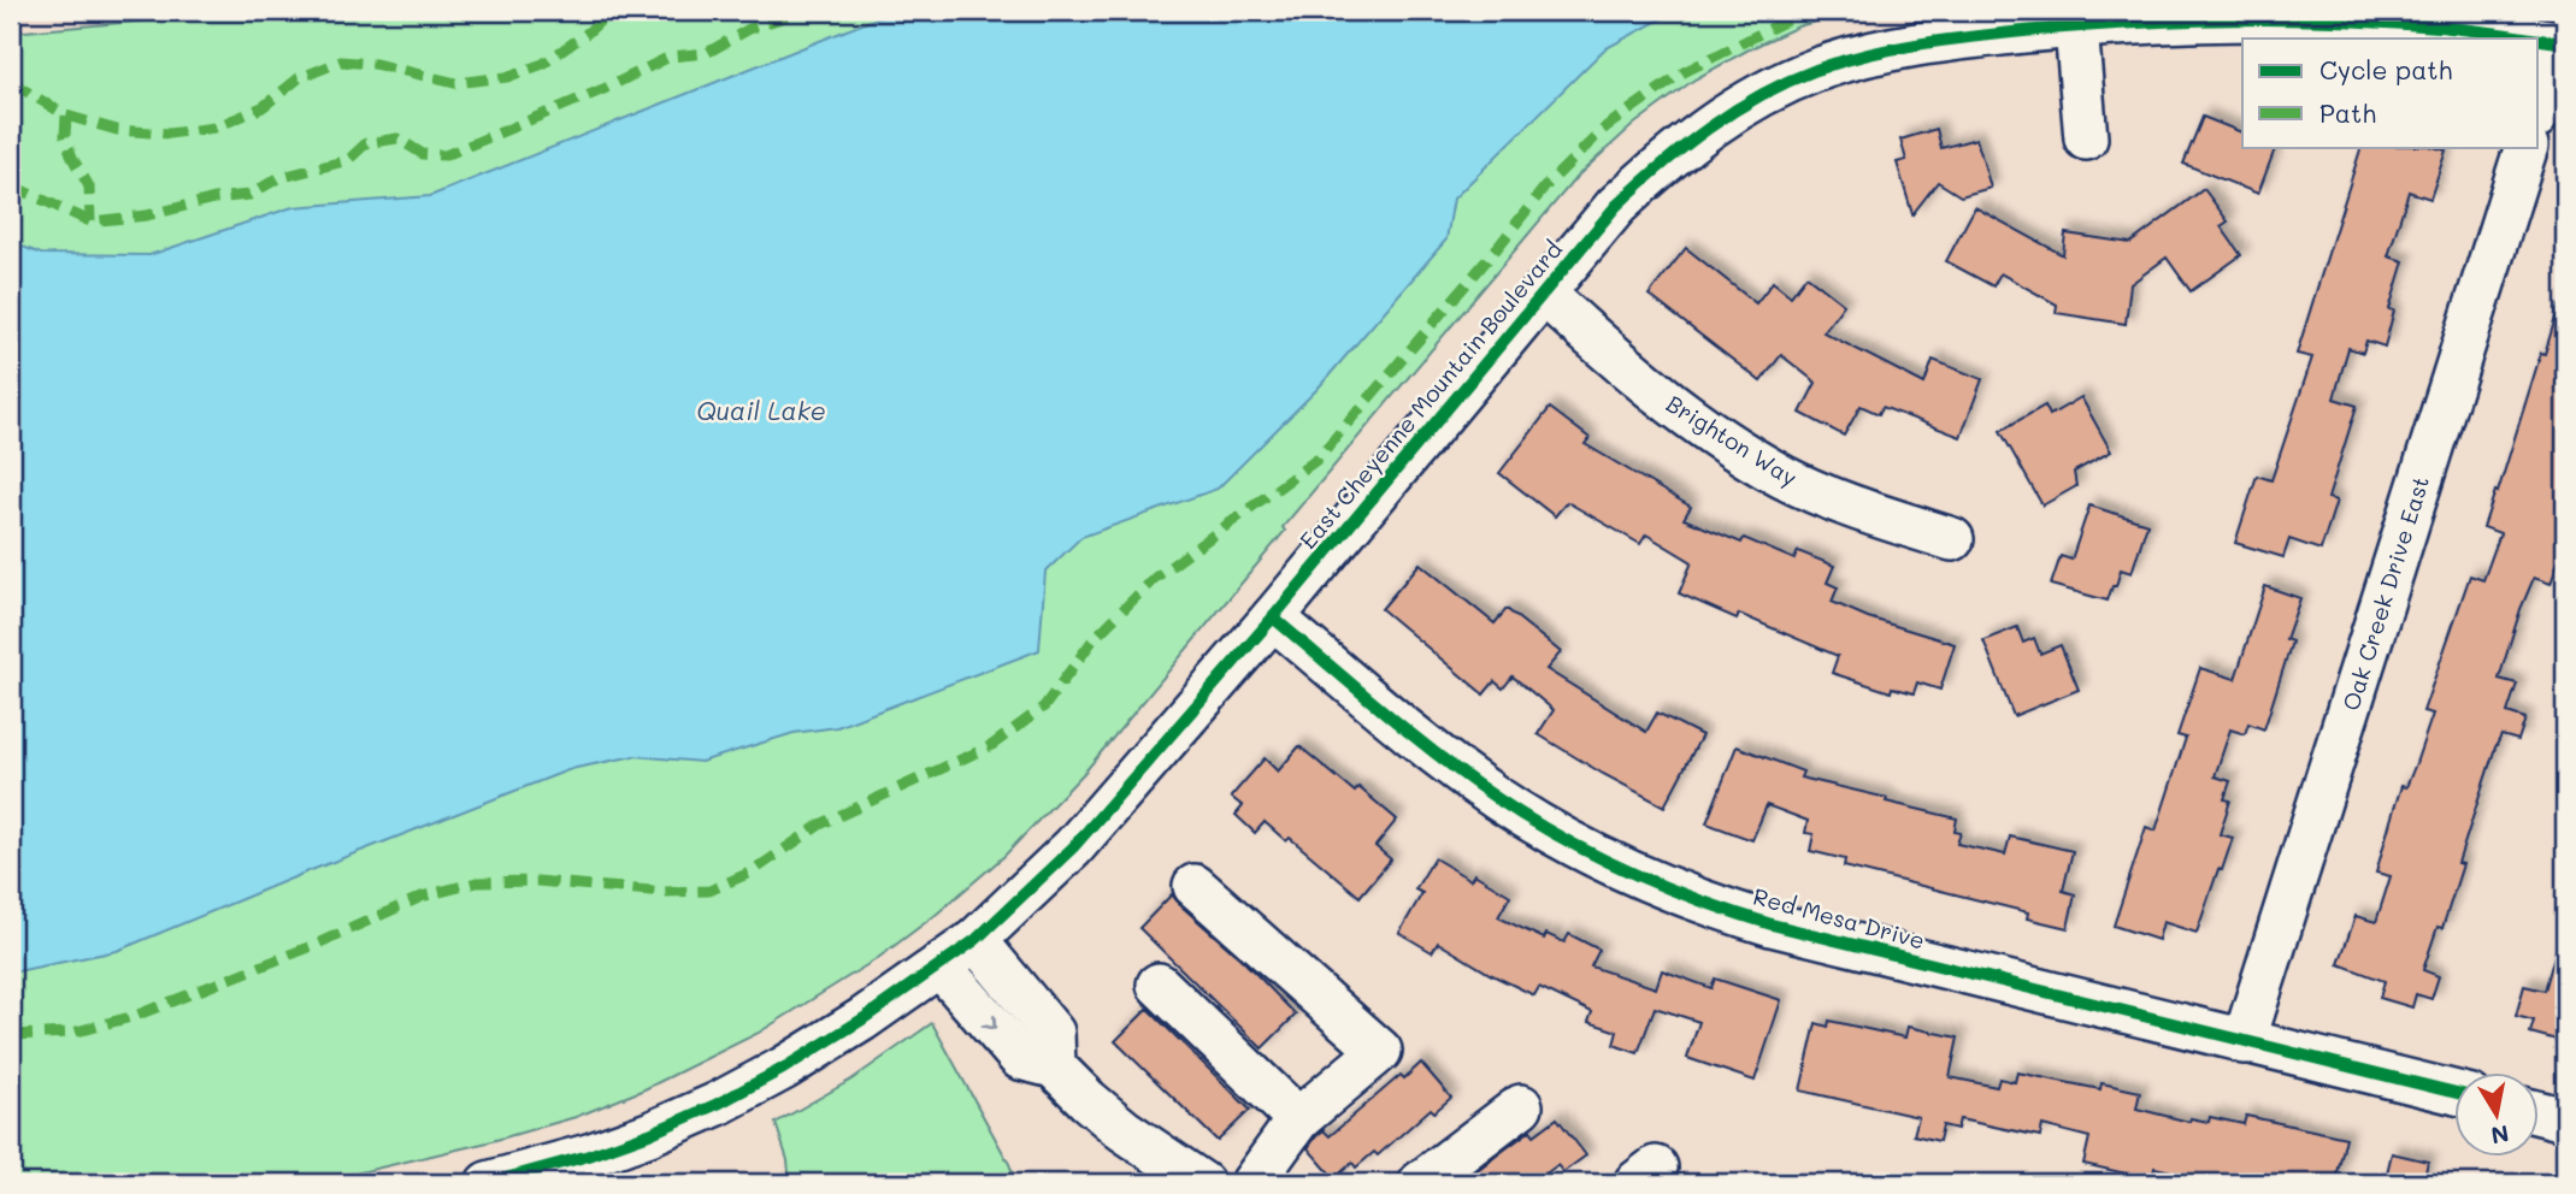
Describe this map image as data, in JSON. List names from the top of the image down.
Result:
{
  "streets": {
    "street": [
      "East Cheyenne Mountain Boulevard",
      "Brighton Way",
      "Oak Creek Drive East",
      "Red Mesa Drive"
    ]
  },
  "crossings": [
    ["East Cheyenne Mountain Boulevard", "Brighton Way"],
    ["East Cheyenne Mountain Boulevard", "Red Mesa Drive"],
    ["Oak Creek Drive East", "Red Mesa Drive"]
  ],
  "water": ["Quail Lake"],
  "legend": ["Cycle path", "Path"],
  "north": "bottom"
}
